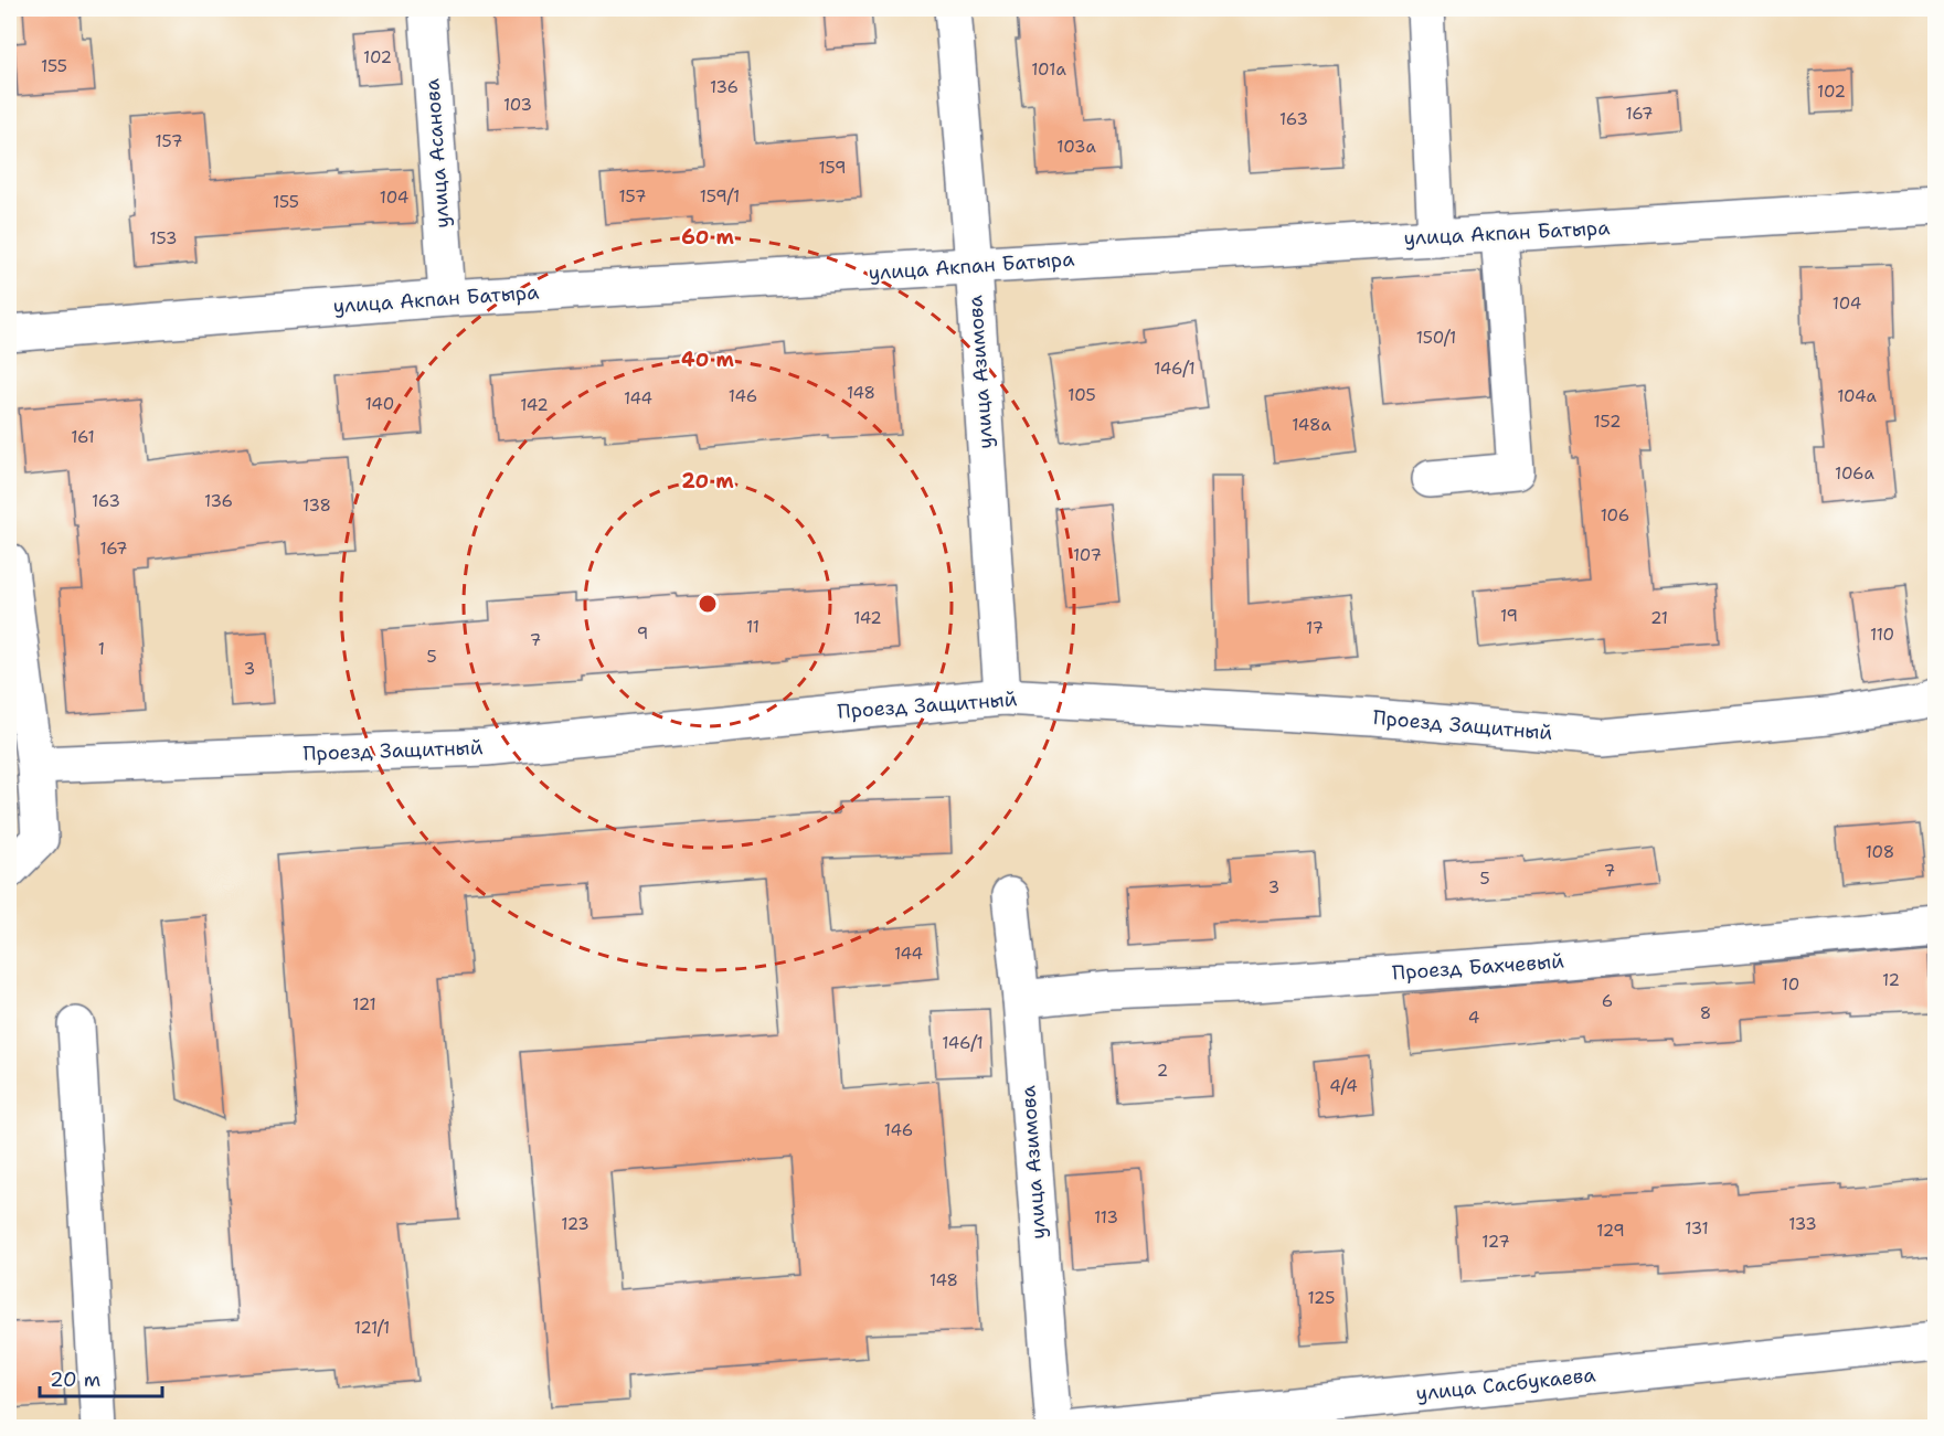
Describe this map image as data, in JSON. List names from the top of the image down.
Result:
{
  "streets": {
    "street": [
      "улица Асанова",
      "улица Акпан Батыра",
      "улица Азимова",
      "Проезд Защитный",
      "Проезд Бахчевый",
      "улица Сасбукаева"
    ]
  },
  "crossings": [
    ["улица Асанова", "улица Акпан Батыра"],
    ["улица Акпан Батыра", "улица Азимова"],
    ["улица Азимова", "Проезд Защитный"],
    ["улица Азимова", "Проезд Бахчевый"]
  ],
  "house_numbers": [
    "102",
    "155",
    "101а",
    "136",
    "102",
    "103",
    "167",
    "163",
    "157",
    "103а",
    "159",
    "157",
    "159/1",
    "104",
    "155",
    "153",
    "104",
    "150/1",
    "146/1",
    "148",
    "105",
    "146",
    "104а",
    "144",
    "140",
    "142",
    "152",
    "148а",
    "161",
    "106а",
    "163",
    "136",
    "138",
    "106",
    "167",
    "107",
    "19",
    "142",
    "21",
    "11",
    "17",
    "9",
    "110",
    "7",
    "1",
    "5",
    "3",
    "108",
    "7",
    "5",
    "3",
    "144",
    "12",
    "10",
    "6",
    "121",
    "8",
    "4",
    "146/1",
    "2",
    "4/4",
    "146",
    "113",
    "123",
    "133",
    "131",
    "129",
    "127",
    "148",
    "125",
    "121/1"
  ],
  "scale_bar": "20 m",
  "rings": ["60 m", "40 m", "20 m"]
}
